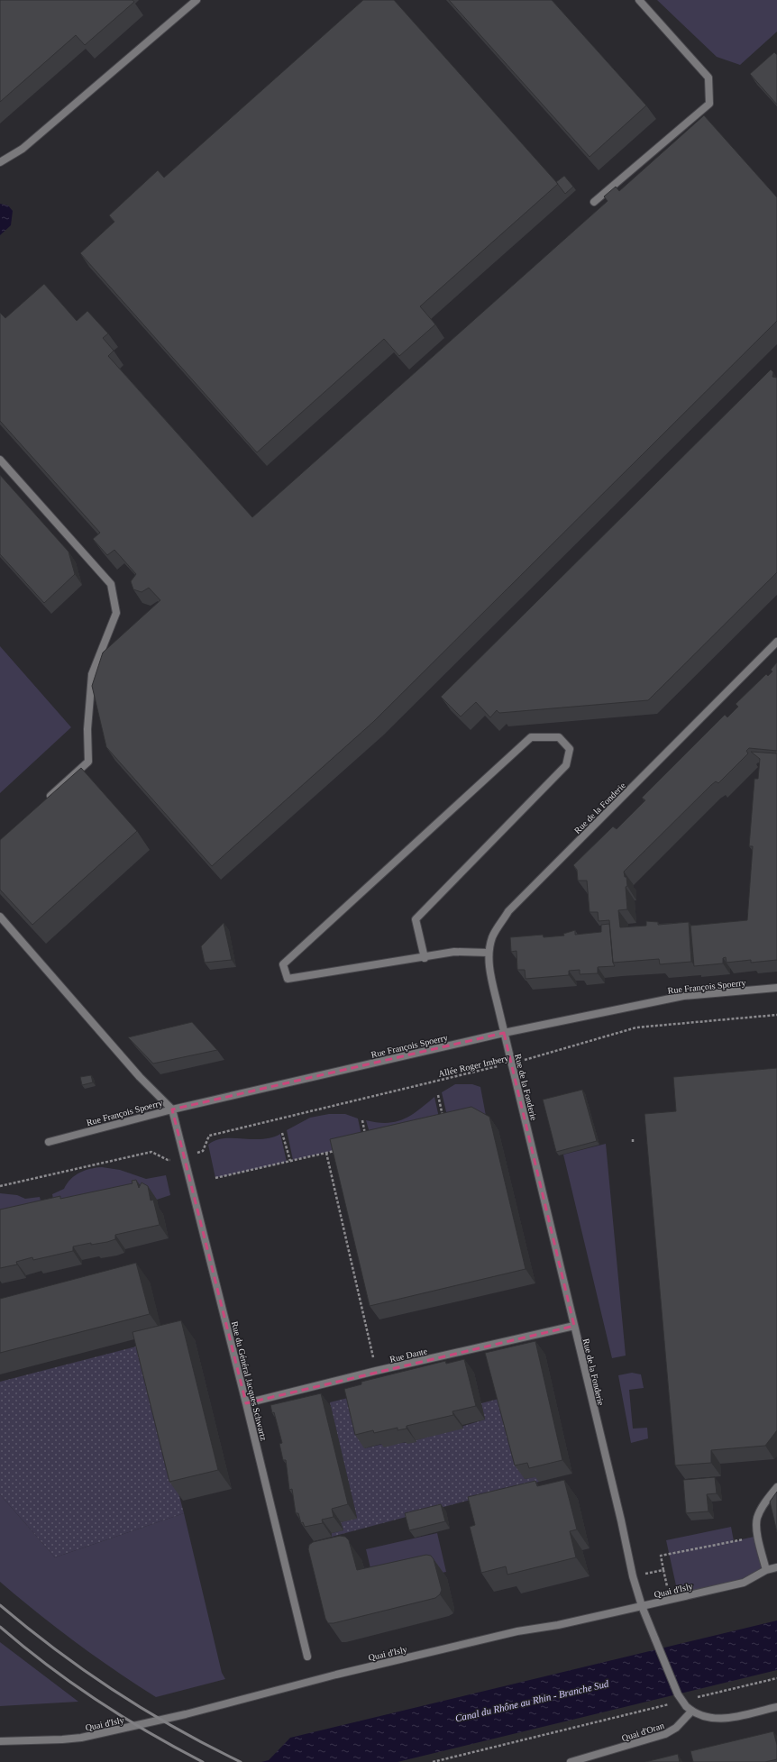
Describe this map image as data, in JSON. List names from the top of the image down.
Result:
{
  "streets": {
    "street": [
      "Rue de la Fonderie",
      "Rue François Spoerry",
      "Rue Dante",
      "Rue du Général Jacques Schwartz",
      "Quai d'Isly",
      "Quai d'Oran"
    ],
    "path": ["Allée Roger Imbery"]
  },
  "crossings": [
    ["Rue de la Fonderie", "Rue François Spoerry"],
    ["Rue de la Fonderie", "Allée Roger Imbery"],
    ["Rue de la Fonderie", "Rue Dante"],
    ["Rue de la Fonderie", "Quai d'Isly"],
    ["Rue de la Fonderie", "Quai d'Oran"],
    ["Rue François Spoerry", "Rue du Général Jacques Schwartz"],
    ["Allée Roger Imbery", "Rue du Général Jacques Schwartz"],
    ["Rue Dante", "Rue du Général Jacques Schwartz"]
  ],
  "water": ["Canal du Rhône au Rhin - Branche Sud"]
}
